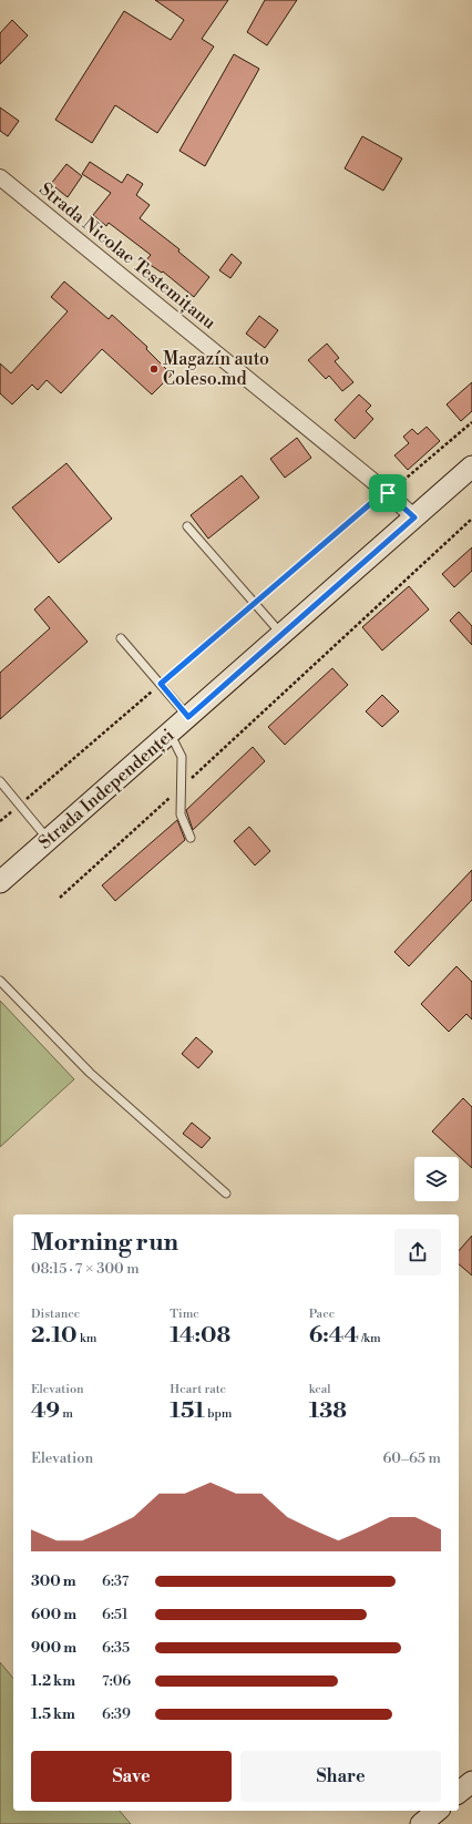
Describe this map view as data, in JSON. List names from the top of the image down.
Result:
{
  "streets": {
    "main road": ["Strada Independenței"],
    "street": ["Strada Nicolae Testemițanu"]
  },
  "crossings": [
    ["Strada Nicolae Testemițanu", "Strada Independenței"]
  ],
  "places": ["Magazín auto Coleso.md"],
  "page": {
    "heading": ["Morning run", "08:15 · 7 × 300 m"],
    "stats": [
      ["Distance", "2.10 km"],
      ["Time", "14:08"],
      ["Pace", "6:44 /km"],
      ["Elevation", "49 m"],
      ["Heart rate", "151 bpm"],
      ["kcal", "138"]
    ],
    "chart": ["Elevation", "60–65 m"],
    "list": [
      {
        "name": "300 m",
        "note": "6:37"
      },
      {
        "name": "600 m",
        "note": "6:51"
      },
      {
        "name": "900 m",
        "note": "6:35"
      },
      {
        "name": "1.2 km",
        "note": "7:06"
      },
      {
        "name": "1.5 km",
        "note": "6:39"
      }
    ],
    "buttons": ["Save", "Share"]
  }
}
